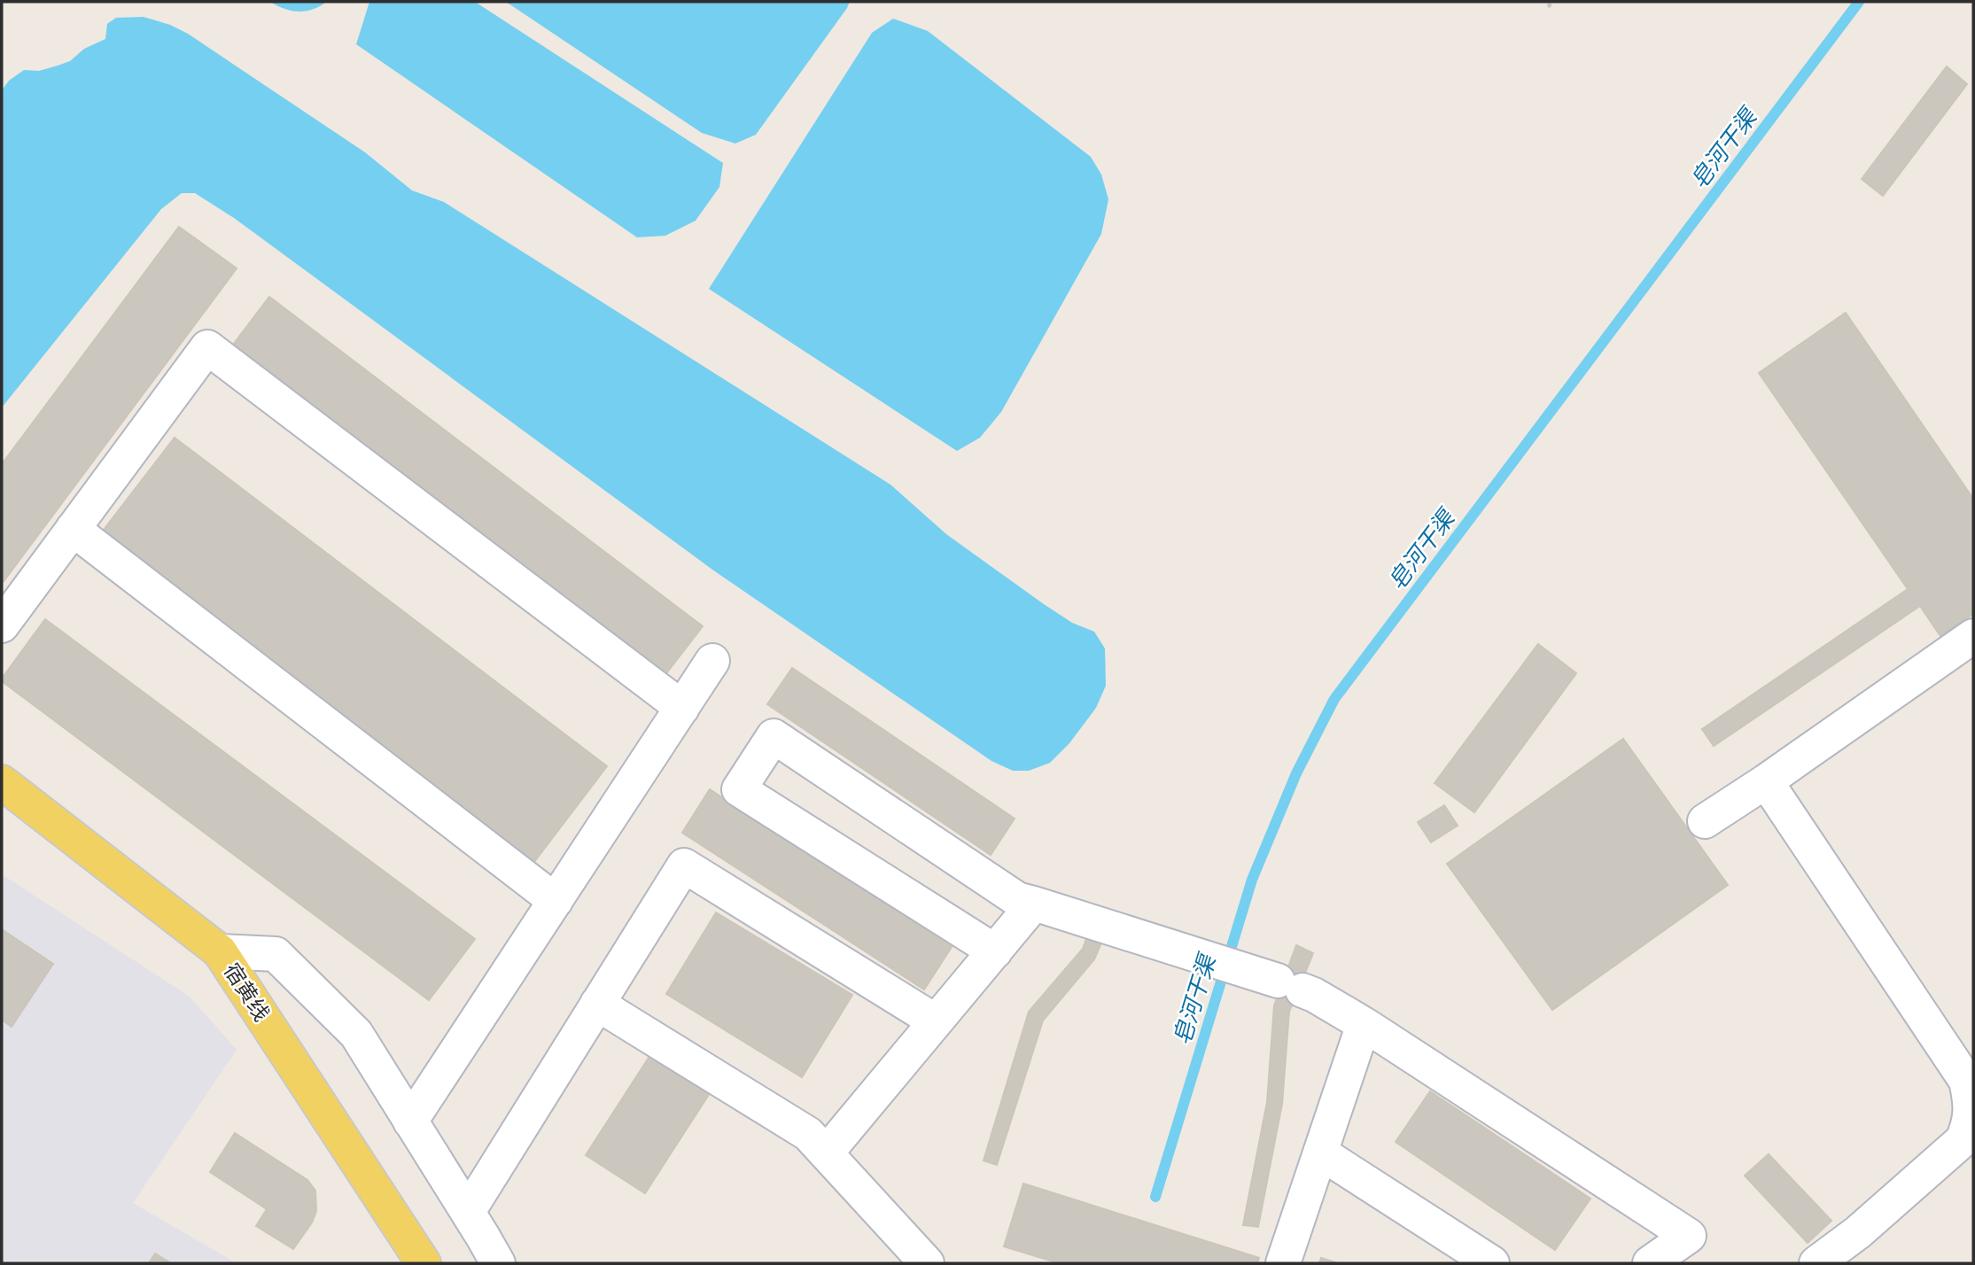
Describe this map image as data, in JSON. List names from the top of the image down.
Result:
{
  "streets": {
    "main road": ["宿黄线"]
  },
  "water": ["皂河干渠"]
}
